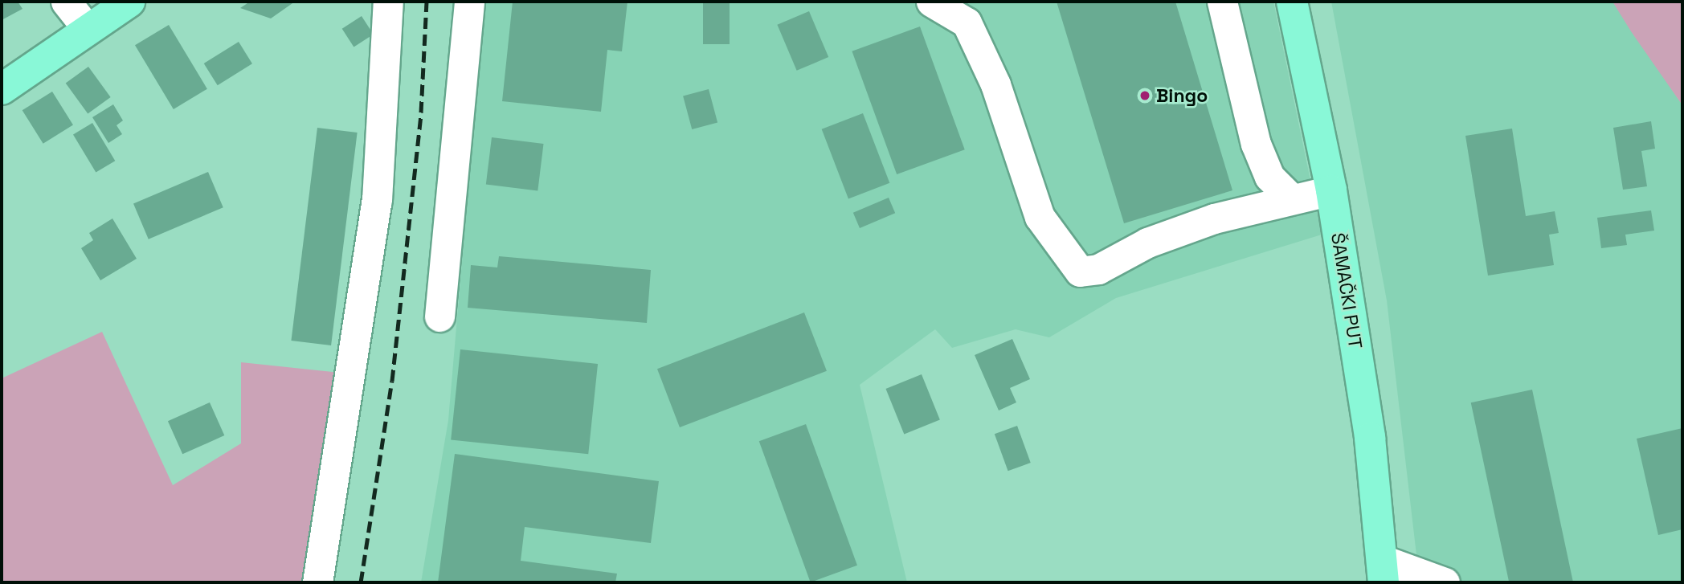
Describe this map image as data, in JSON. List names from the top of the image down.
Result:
{
  "streets": {
    "main road": ["ŠAMAČKI PUT"]
  },
  "places": ["Bingo"]
}
